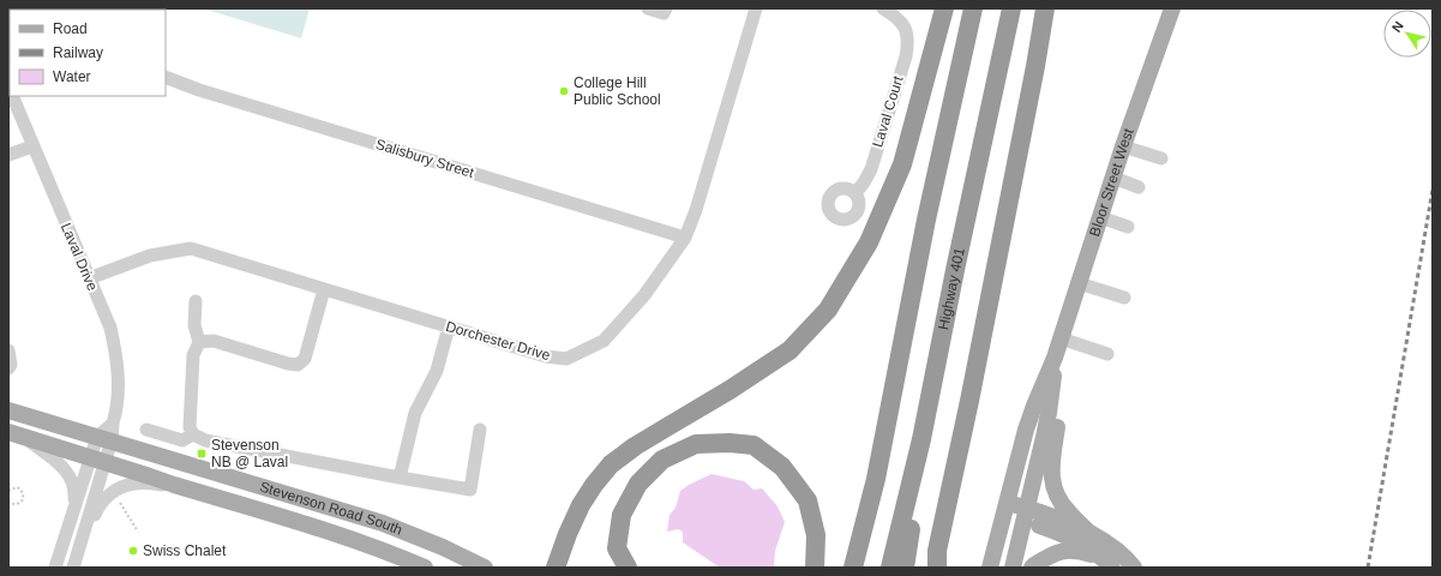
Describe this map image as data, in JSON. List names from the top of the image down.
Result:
{
  "streets": {
    "highway": ["Highway 401"],
    "main road": ["Bloor Street West", "Stevenson Road South"],
    "street": [
      "Laval Court",
      "Salisbury Street",
      "Laval Drive",
      "Dorchester Drive"
    ]
  },
  "crossings": [
    ["Salisbury Street", "Dorchester Drive"],
    ["Laval Drive", "Dorchester Drive"],
    ["Laval Drive", "Stevenson Road South"]
  ],
  "places": {
    "other": ["College Hill Public School", "Swiss Chalet"],
    "transit": ["Stevenson NB @ Laval"]
  },
  "legend": ["Road", "Railway", "Water"],
  "north": "top left"
}
